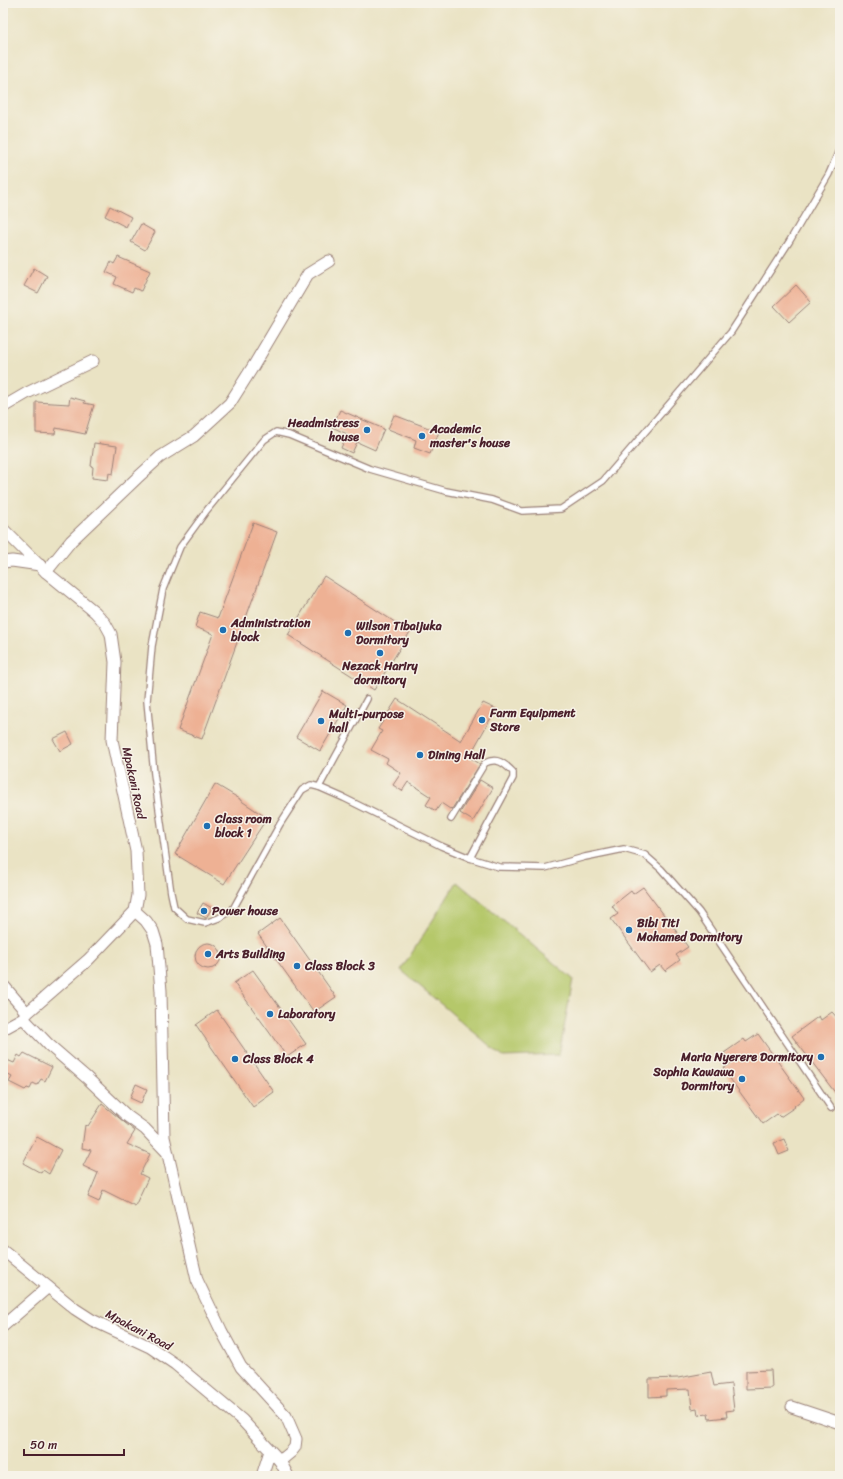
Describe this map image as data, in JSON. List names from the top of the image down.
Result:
{
  "streets": {
    "street": ["Mpakani Road"]
  },
  "places": [
    "Headmistress house",
    "Academic master's house",
    "Administration block",
    "Wilson Tibaijuka Dormitory",
    "Nezack Hariry dormitory",
    "Farm Equipment Store",
    "Multi-purpose hall",
    "Dining Hall",
    "Class room block 1",
    "Power house",
    "Bibi Titi Mohamed Dormitory",
    "Arts Building",
    "Class Block 3",
    "Laboratory",
    "Maria Nyerere Dormitory",
    "Class Block 4",
    "Sophia Kawawa Dormitory"
  ],
  "scale_bar": "50 m"
}
